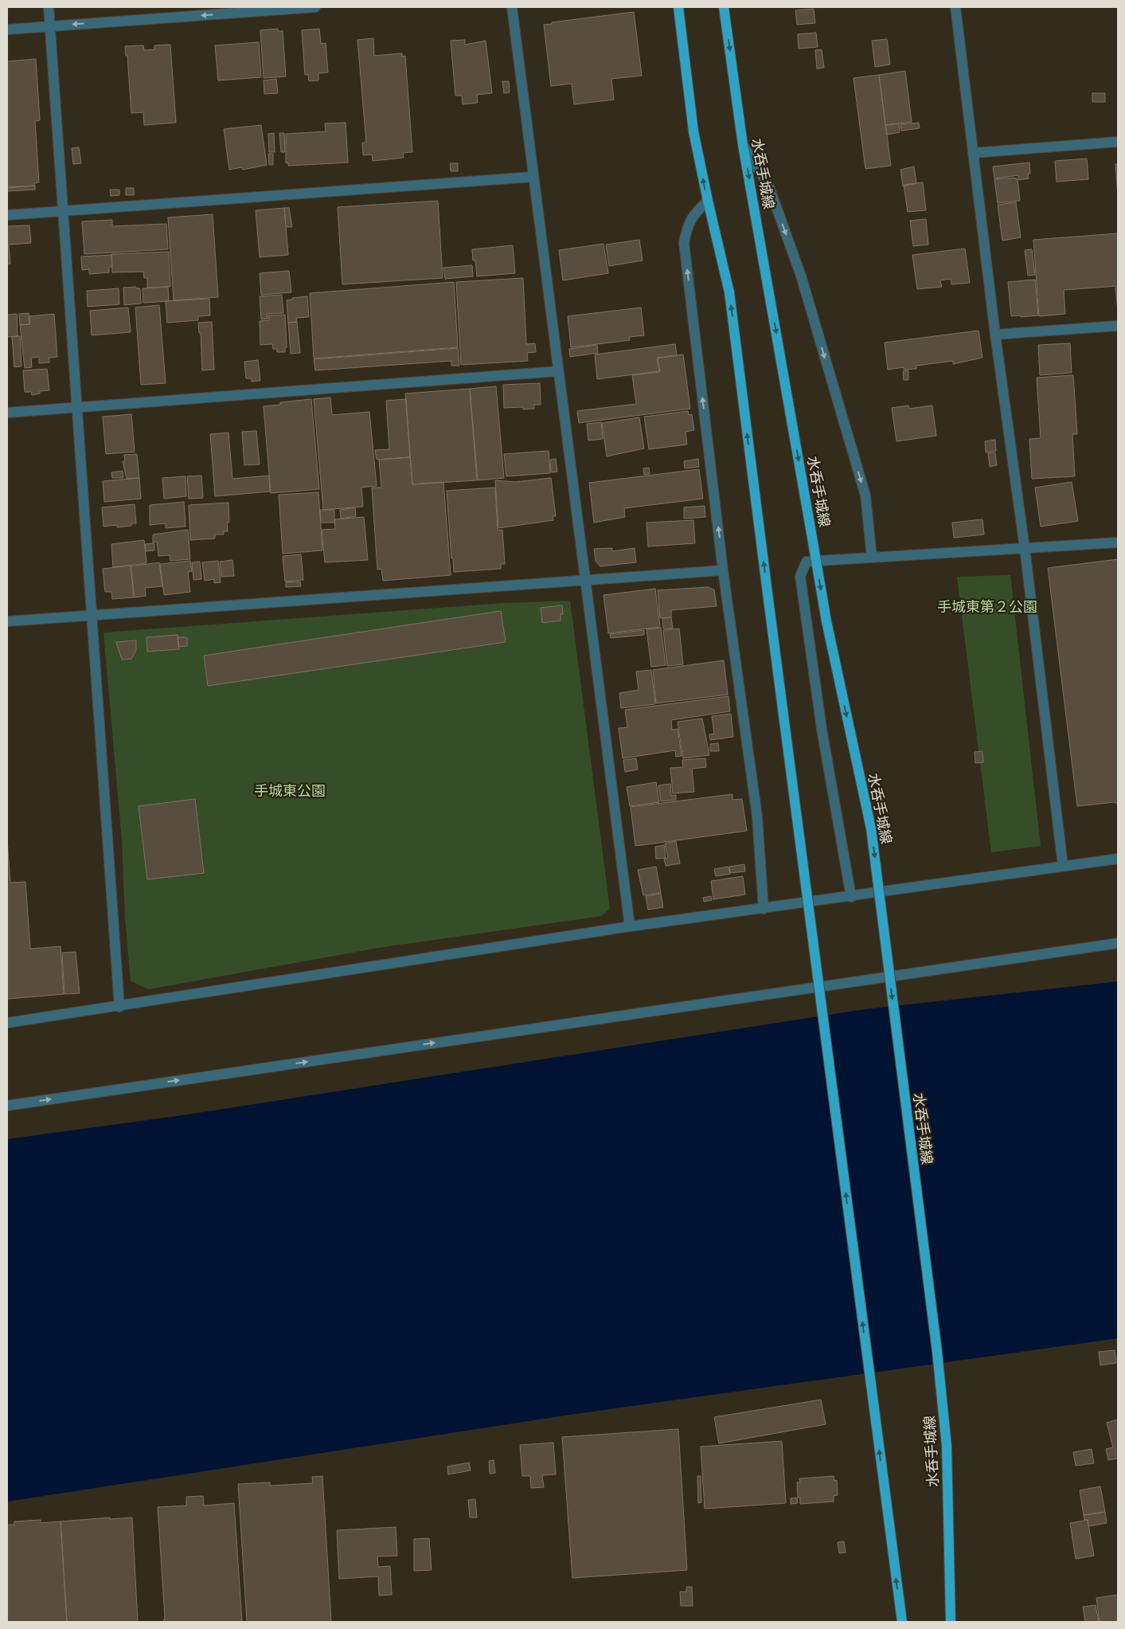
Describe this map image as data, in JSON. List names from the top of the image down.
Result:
{
  "streets": {
    "main road": ["水呑手城線"]
  },
  "parks": ["手城東第２公園", "手城東公園"]
}
